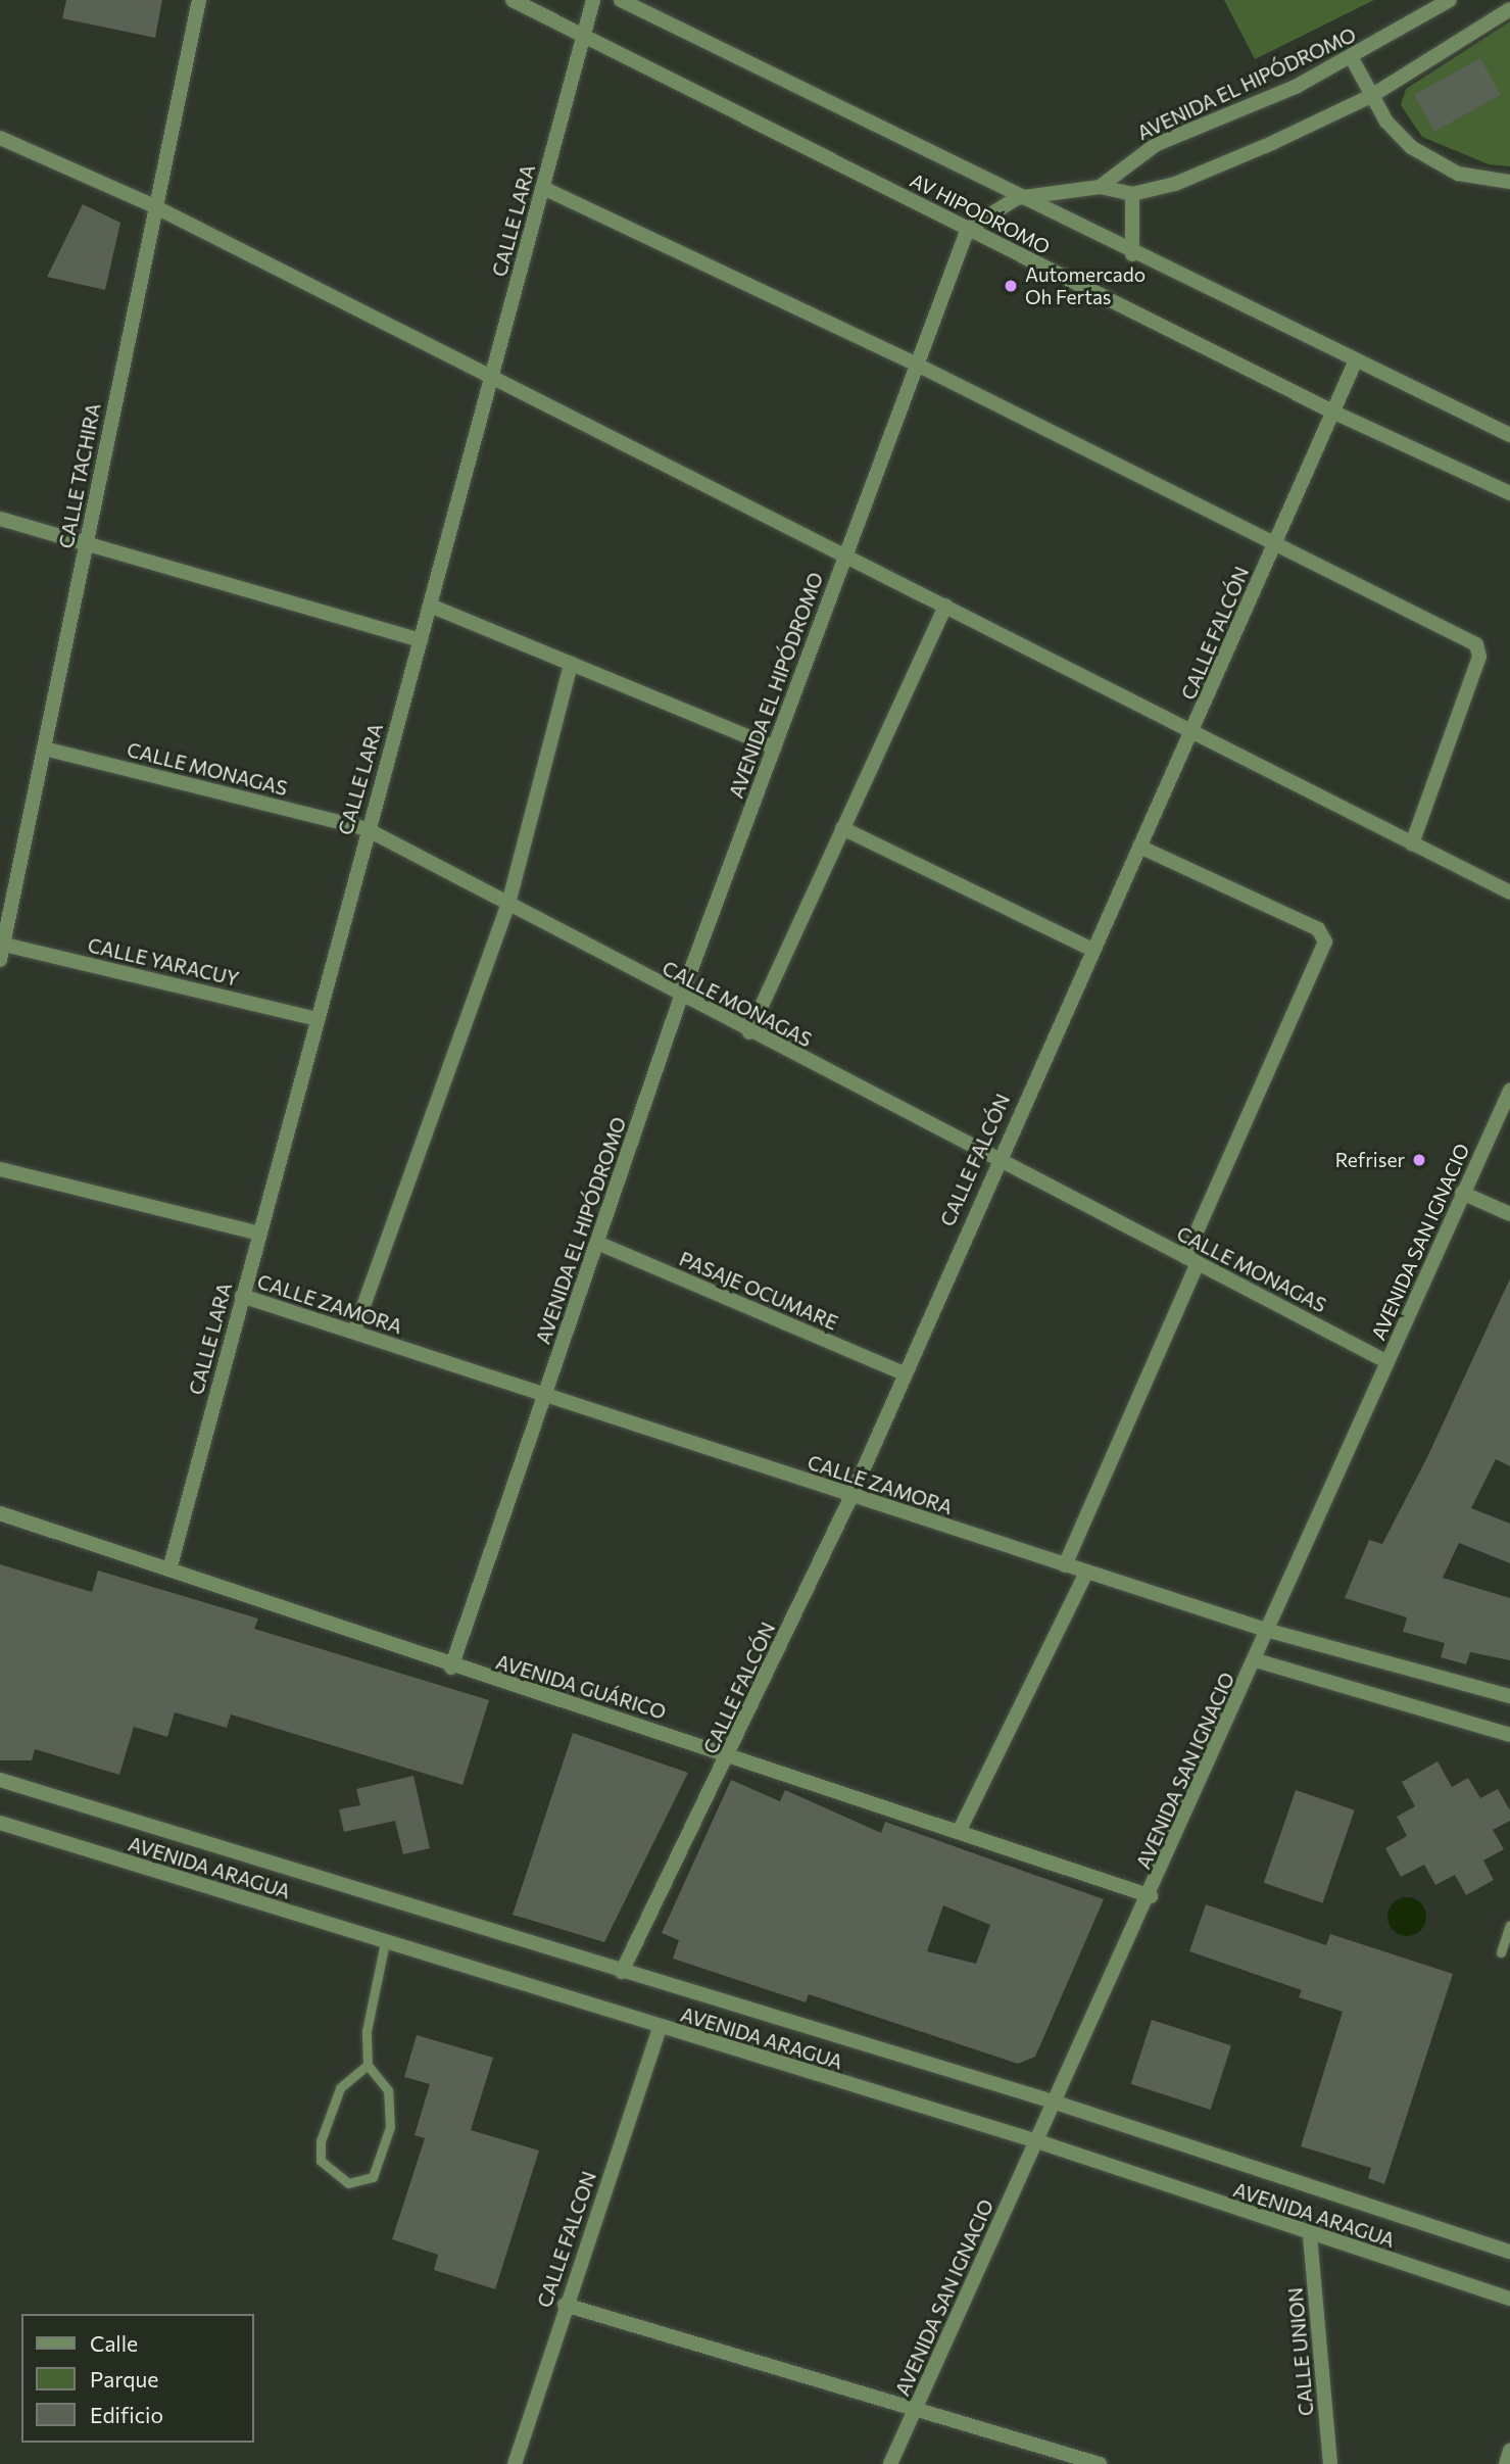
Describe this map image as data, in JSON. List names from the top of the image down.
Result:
{
  "streets": {
    "street": [
      "AVENIDA EL HIPÓDROMO",
      "AV HIPODROMO",
      "CALLE LARA",
      "CALLE TACHIRA",
      "CALLE FALCÓN",
      "CALLE MONAGAS",
      "CALLE YARACUY",
      "AVENIDA SAN IGNACIO",
      "PASAJE OCUMARE",
      "CALLE ZAMORA",
      "AVENIDA GUÁRICO",
      "AVENIDA ARAGUA",
      "CALLE FALCON",
      "CALLE UNION"
    ]
  },
  "crossings": [
    ["AVENIDA EL HIPÓDROMO", "AV HIPODROMO"],
    ["AVENIDA EL HIPÓDROMO", "CALLE MONAGAS"],
    ["AVENIDA EL HIPÓDROMO", "PASAJE OCUMARE"],
    ["AVENIDA EL HIPÓDROMO", "CALLE ZAMORA"],
    ["AVENIDA EL HIPÓDROMO", "AVENIDA GUÁRICO"],
    ["AV HIPODROMO", "CALLE LARA"],
    ["AV HIPODROMO", "CALLE FALCÓN"],
    ["CALLE LARA", "CALLE MONAGAS"],
    ["CALLE LARA", "CALLE YARACUY"],
    ["CALLE LARA", "CALLE ZAMORA"],
    ["CALLE LARA", "AVENIDA GUÁRICO"],
    ["CALLE TACHIRA", "CALLE MONAGAS"],
    ["CALLE TACHIRA", "CALLE YARACUY"],
    ["CALLE FALCÓN", "CALLE MONAGAS"],
    ["CALLE FALCÓN", "PASAJE OCUMARE"],
    ["CALLE FALCÓN", "CALLE ZAMORA"],
    ["CALLE FALCÓN", "AVENIDA GUÁRICO"],
    ["CALLE FALCÓN", "AVENIDA ARAGUA"],
    ["CALLE MONAGAS", "AVENIDA SAN IGNACIO"],
    ["AVENIDA SAN IGNACIO", "CALLE ZAMORA"],
    ["AVENIDA SAN IGNACIO", "AVENIDA GUÁRICO"],
    ["AVENIDA SAN IGNACIO", "AVENIDA ARAGUA"],
    ["AVENIDA ARAGUA", "CALLE FALCON"],
    ["AVENIDA ARAGUA", "CALLE UNION"]
  ],
  "places": ["Automercado Oh Fertas", "Refriser"],
  "legend": ["Calle", "Parque", "Edificio"]
}
